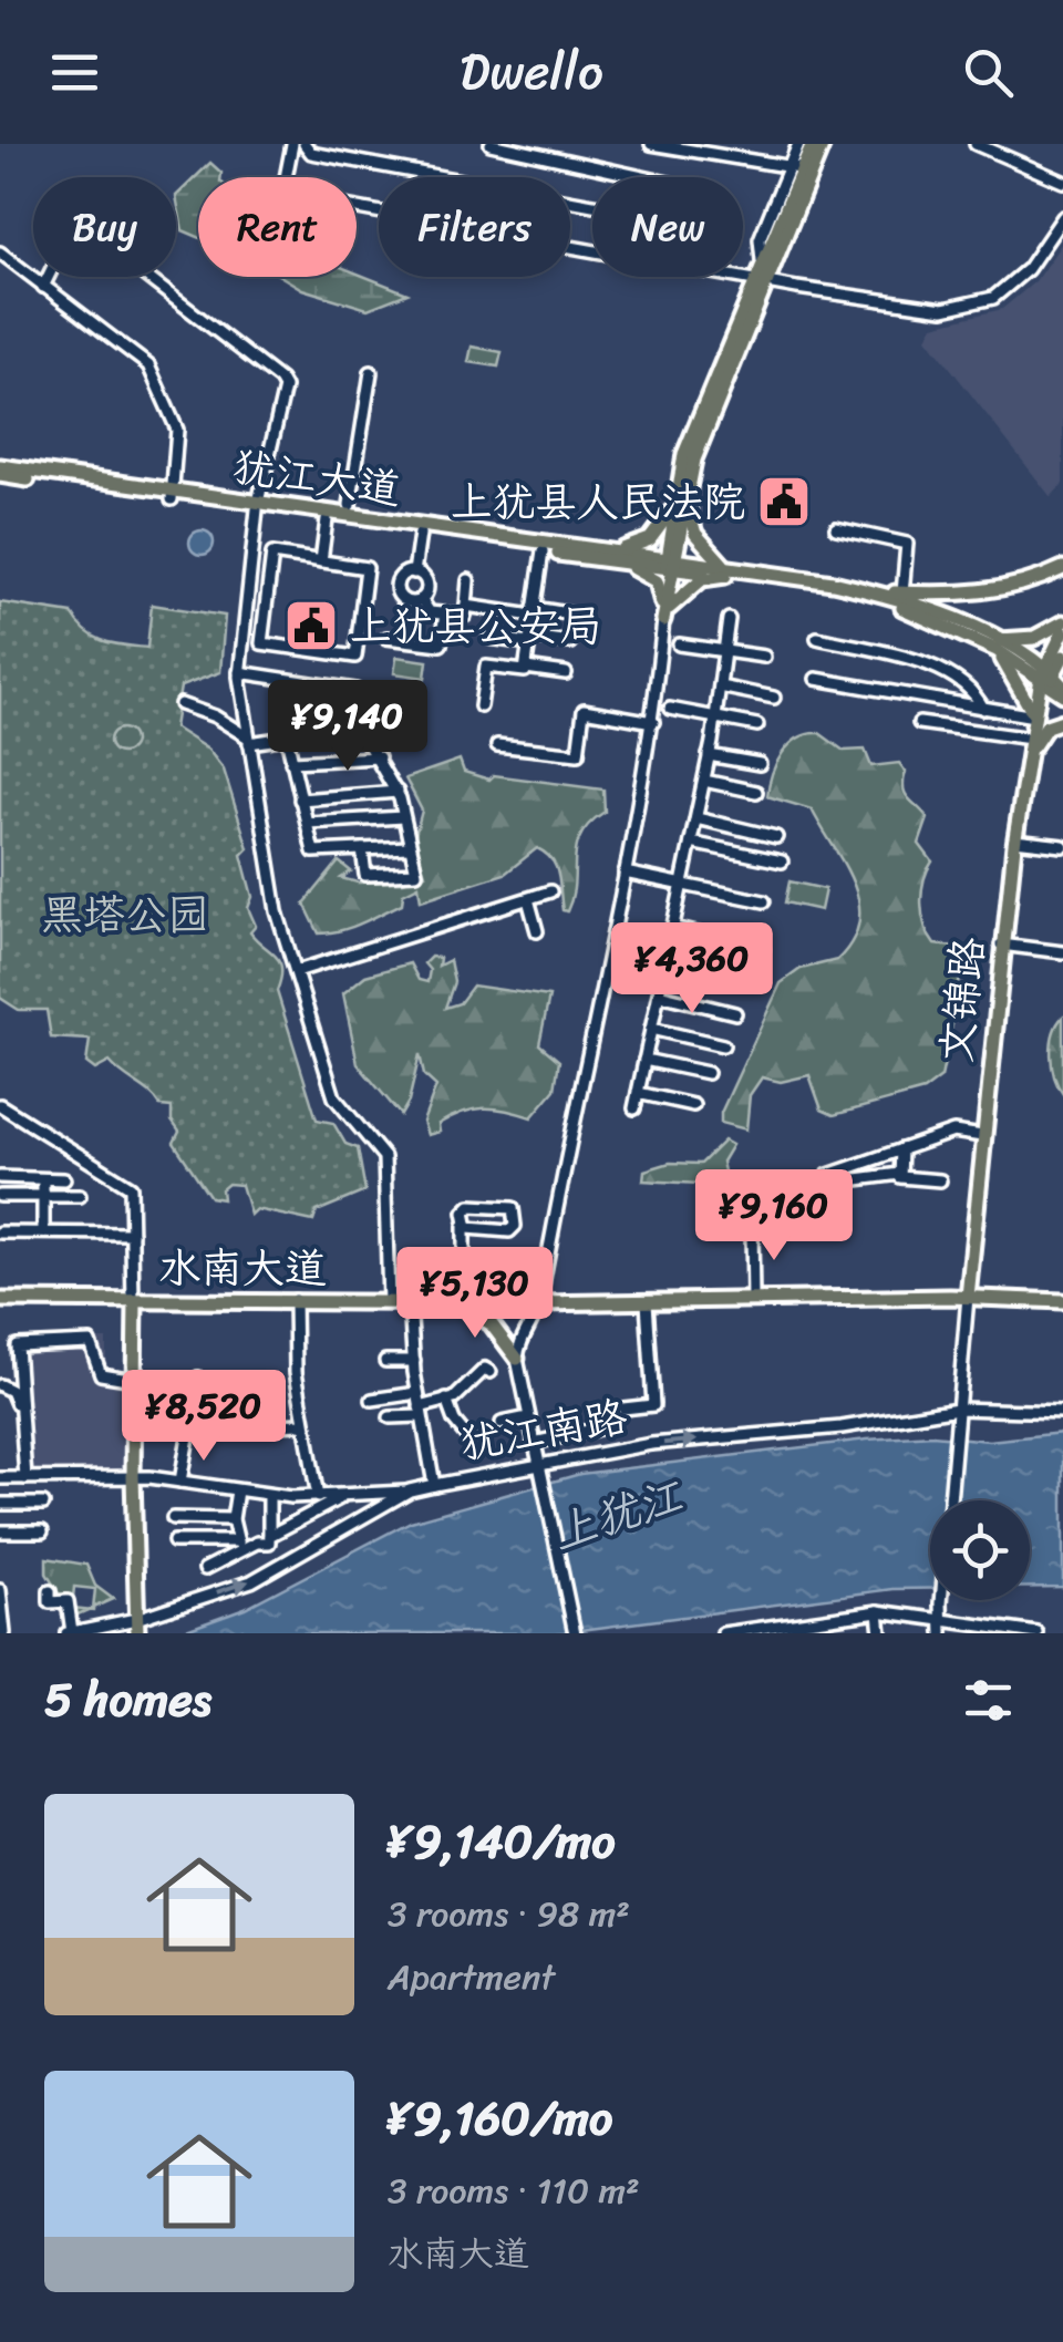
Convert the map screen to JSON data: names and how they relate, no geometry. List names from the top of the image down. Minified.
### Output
{"streets":{"main road":["犹江大道","文锦路","水南大道"],"street":["犹江南路"]},"crossings":[["犹江大道","文锦路"],["文锦路","水南大道"]],"water":["上犹江"],"parks":["黑塔公园"],"places":{"public building":["上犹县人民法院","上犹县公安局"]},"page":{"header":"Dwello","chip":["Buy","Rent","Filters","New"],"price":["¥9,140","¥4,360","¥9,160","¥5,130","¥8,520"],"heading":"5 homes","list":[{"name":"¥9,140/mo","note":"3 rooms · 98 m² · Apartment"},{"name":"¥9,160/mo","note":"3 rooms · 110 m² · 水南大道"}]}}
